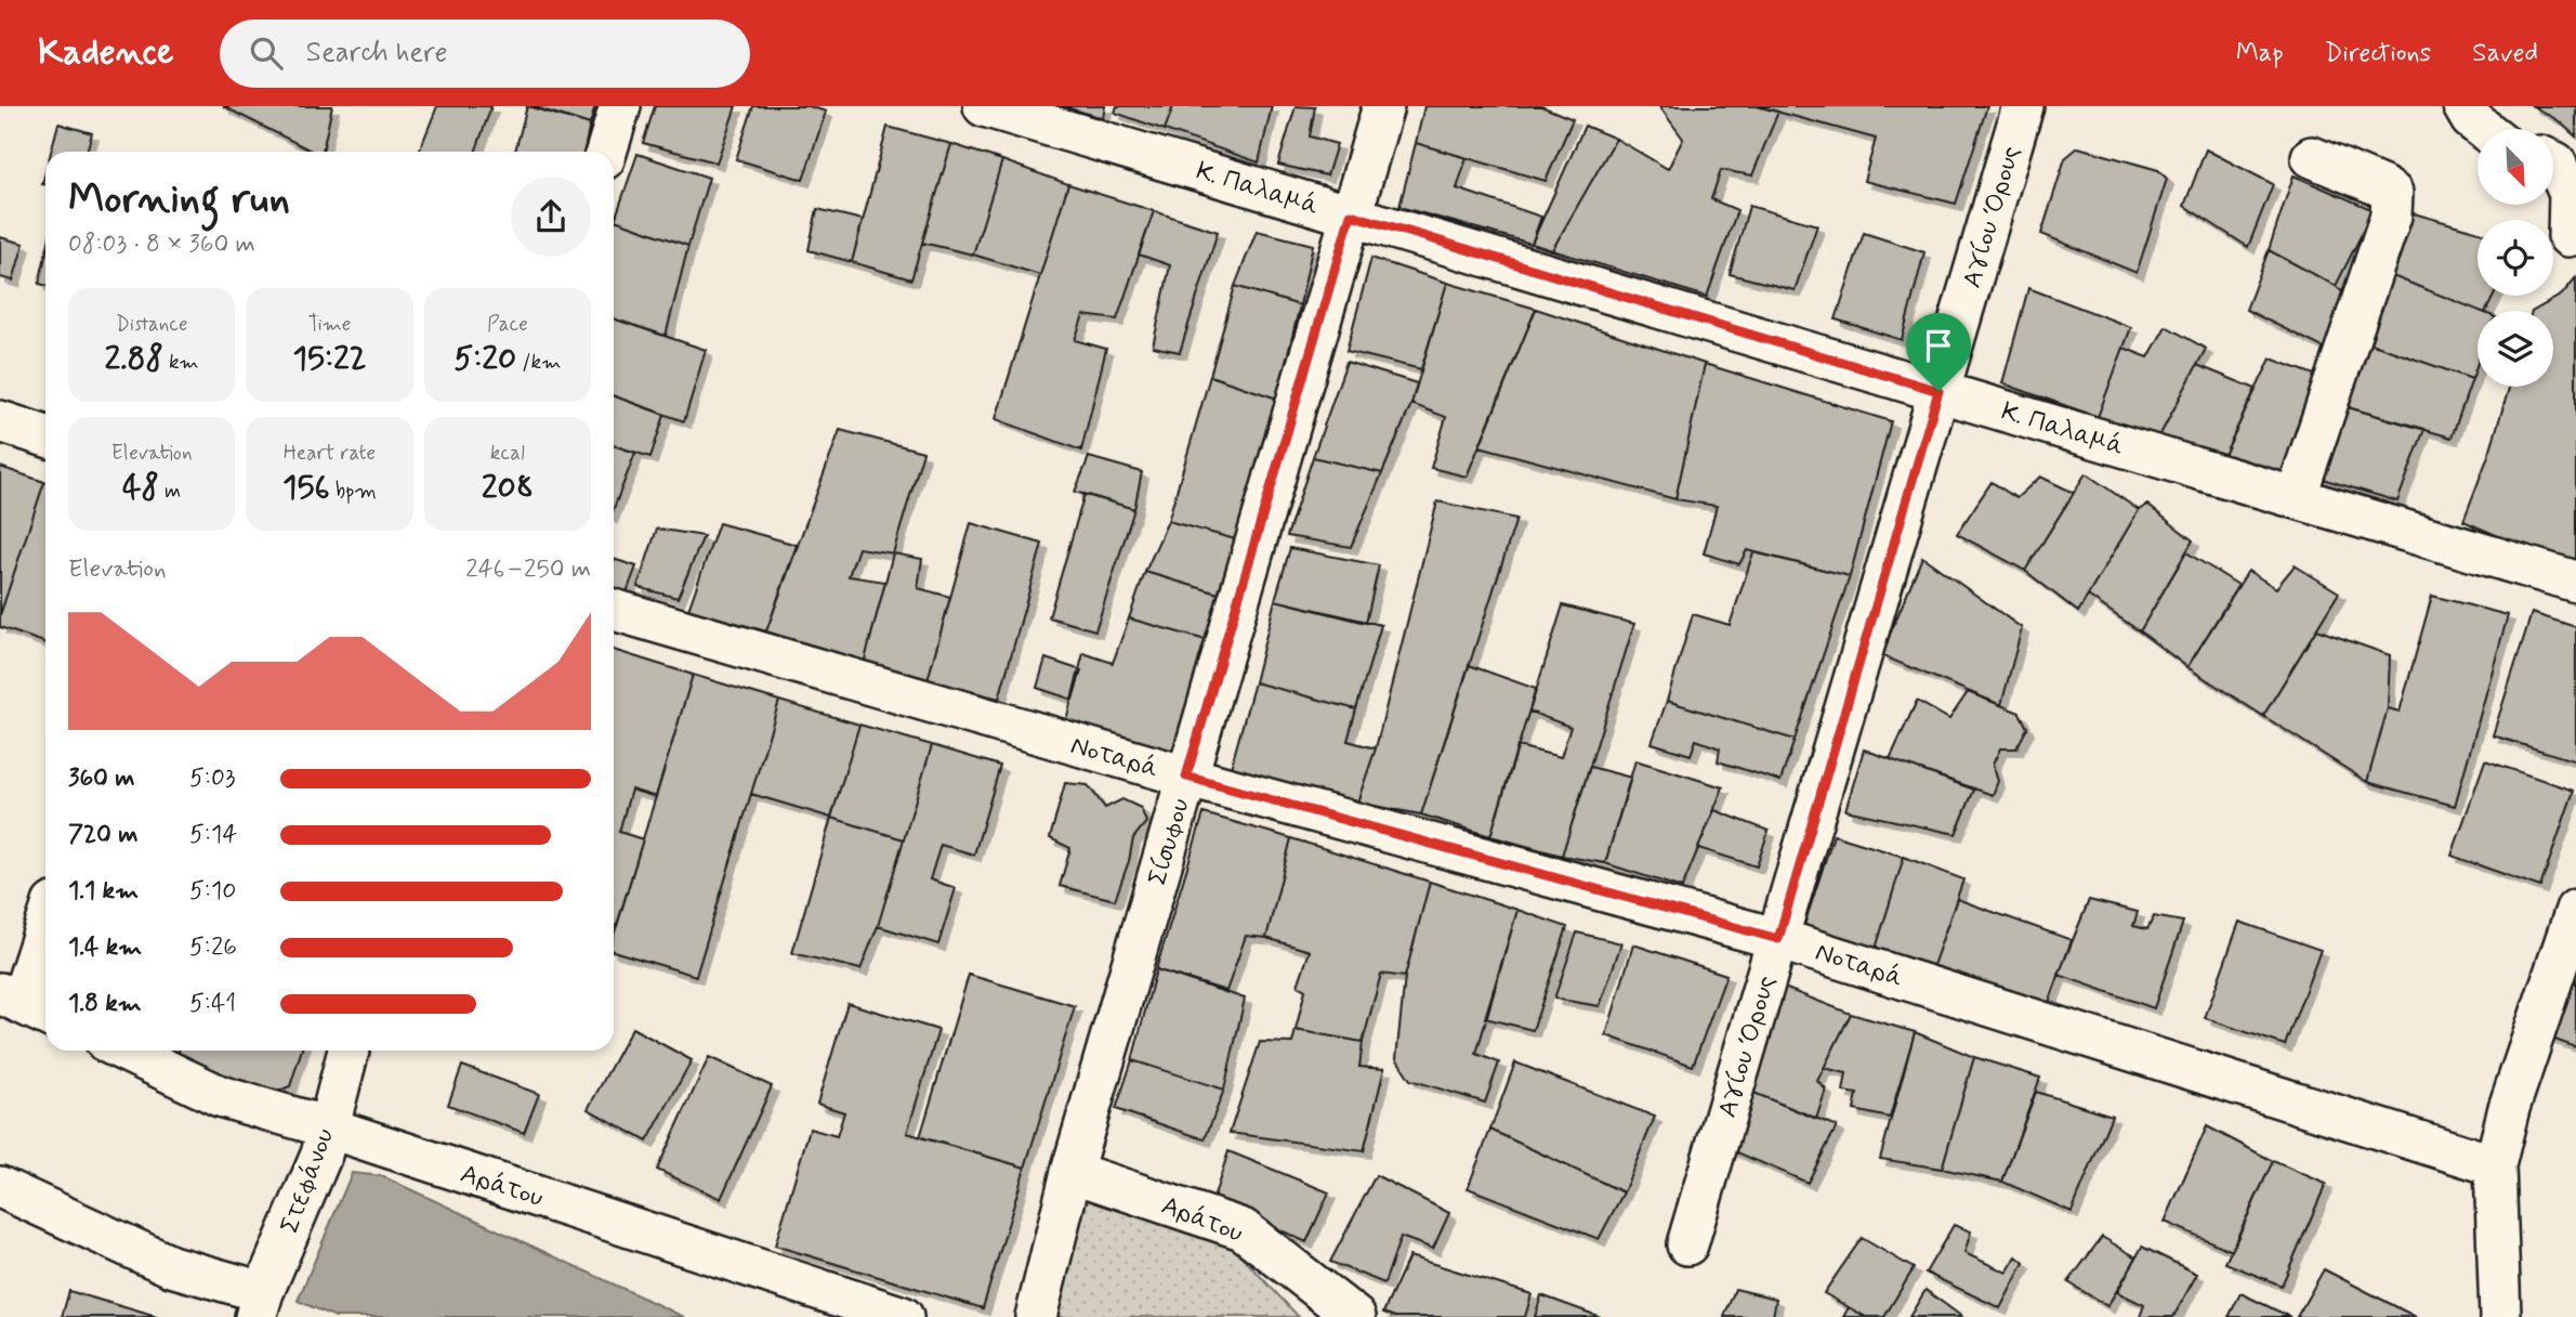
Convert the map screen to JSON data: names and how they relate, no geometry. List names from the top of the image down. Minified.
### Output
{"streets":{"street":["Κ. Παλαμά","Αγίου Όρους","Νοταρά","Σίσυφου","Στεφάνου","Αράτου"]},"crossings":[["Κ. Παλαμά","Αγίου Όρους"],["Κ. Παλαμά","Σίσυφου"],["Αγίου Όρους","Νοταρά"],["Νοταρά","Σίσυφου"],["Σίσυφου","Αράτου"],["Στεφάνου","Αράτου"]],"north":"bottom right","page":{"header":"Kadence","search":"Search here","nav":["Map","Directions","Saved"],"heading":["Morning run","08:03 · 8 × 360 m"],"stats":[["Distance","2.88 km"],["Time","15:22"],["Pace","5:20 /km"],["Elevation","48 m"],["Heart rate","156 bpm"],["kcal","208"]],"chart":["Elevation","246–250 m"],"list":[{"name":"360 m","note":"5:03"},{"name":"720 m","note":"5:14"},{"name":"1.1 km","note":"5:10"},{"name":"1.4 km","note":"5:26"},{"name":"1.8 km","note":"5:41"}]}}
